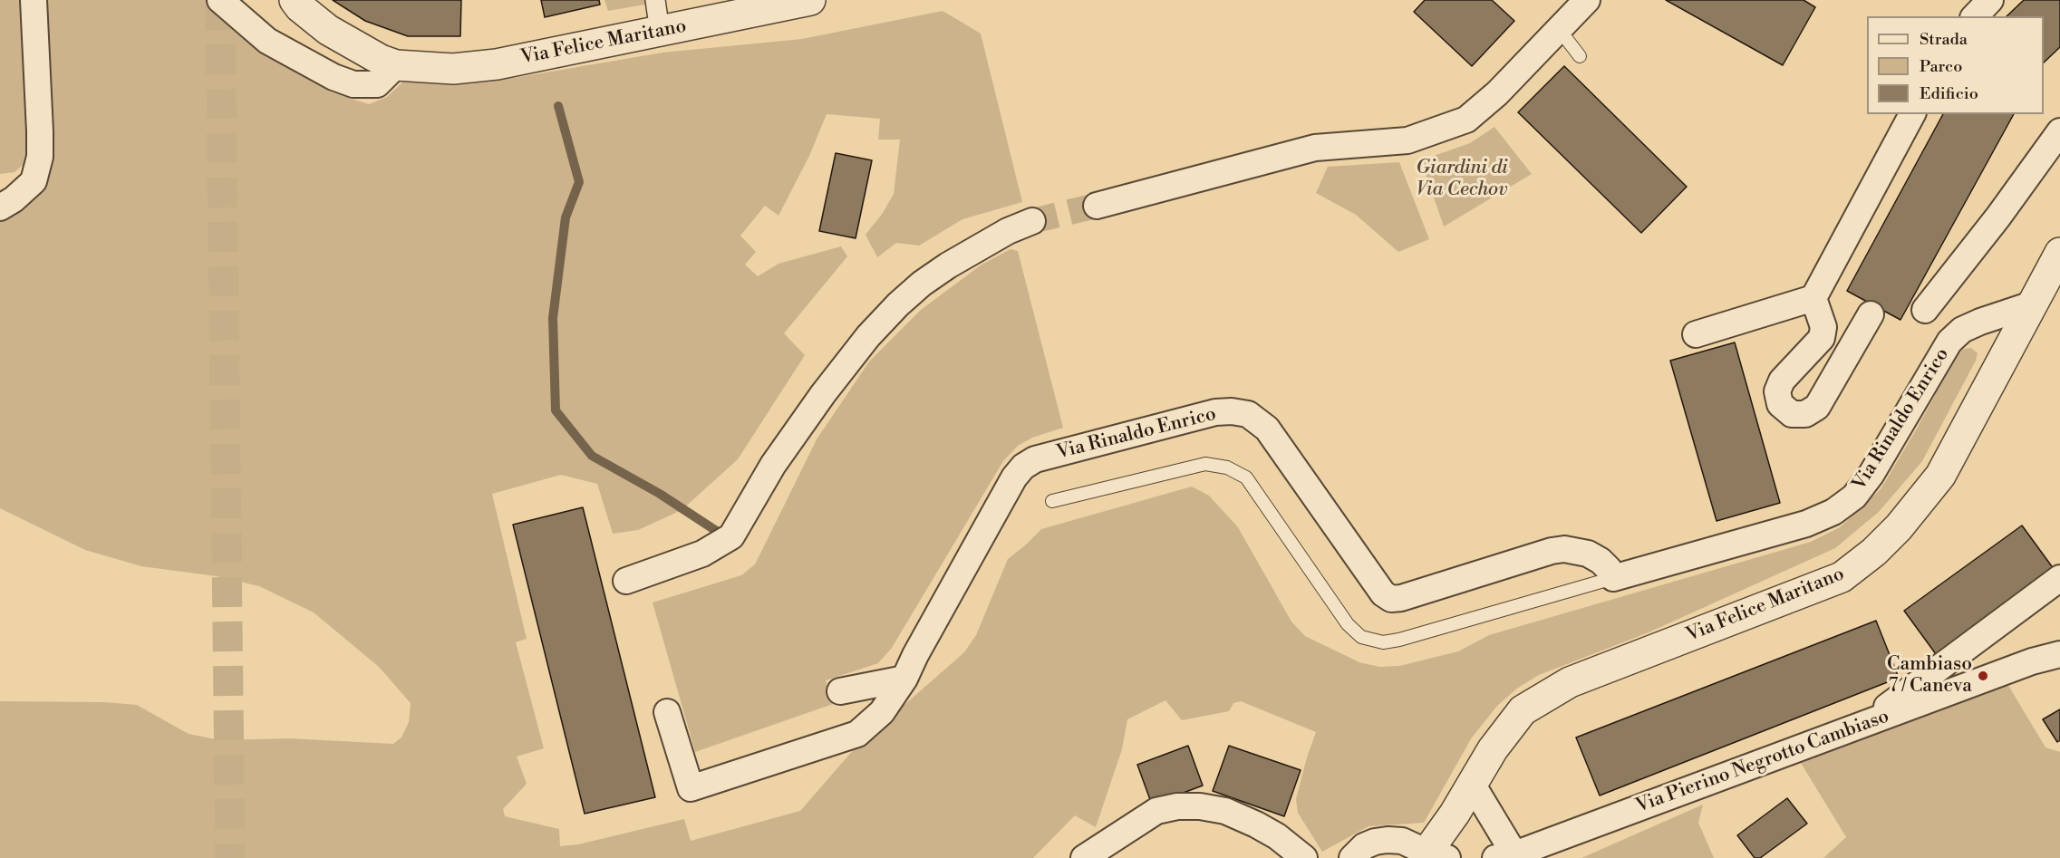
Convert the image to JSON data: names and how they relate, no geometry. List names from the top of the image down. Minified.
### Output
{"streets":{"street":["Via Felice Maritano","Via Rinaldo Enrico","Via Pierino Negrotto Cambiaso"]},"crossings":[["Via Felice Maritano","Via Rinaldo Enrico"]],"parks":["Giardini di Via Cechov"],"places":["Cambiaso 7 / Caneva"],"legend":["Strada","Parco","Edificio"]}
